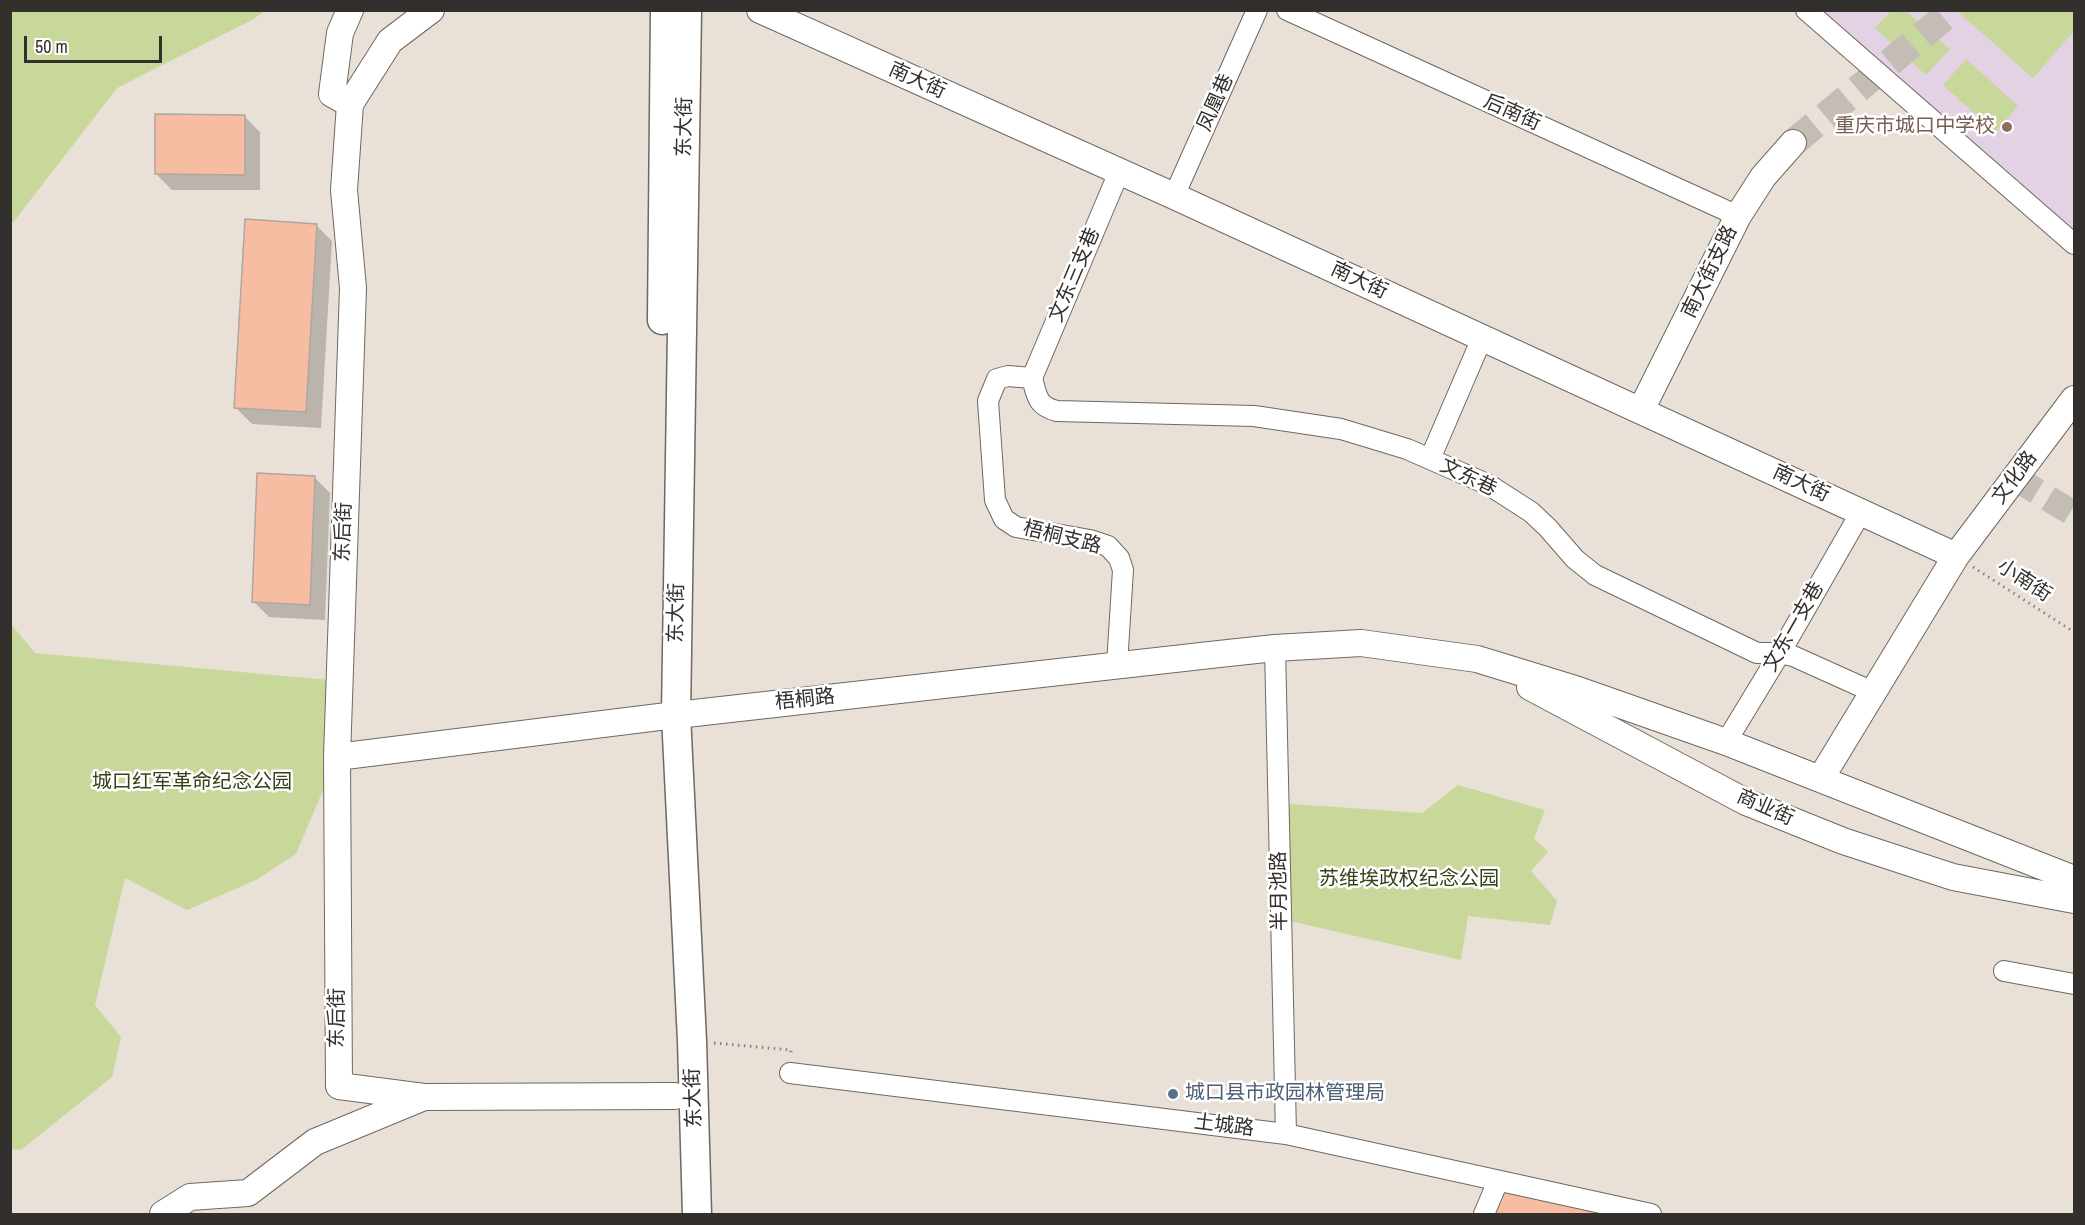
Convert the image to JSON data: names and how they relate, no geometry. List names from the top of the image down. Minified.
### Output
{"streets":{"main road":["东大街"],"street":["南大街","凤凰巷","后南街","南大街支路","文东三支巷","文东巷","文化路","东后街","梧桐支路","文东一支巷","梧桐路","商业街","半月池路","土城路"],"path":["小南街"]},"crossings":[["南大街","凤凰巷"],["南大街","南大街支路"],["南大街","文东三支巷"],["南大街","文化路"],["南大街","小南街"],["南大街","文东一支巷"],["后南街","南大街支路"],["东大街","梧桐路"],["文东三支巷","文东巷"],["文东三支巷","梧桐支路"],["文东巷","文化路"],["文东巷","梧桐支路"],["文东巷","文东一支巷"],["文化路","小南街"],["文化路","商业街"],["东后街","梧桐路"],["梧桐支路","梧桐路"],["文东一支巷","商业街"],["梧桐路","商业街"],["梧桐路","半月池路"],["商业街","半月池路"],["半月池路","土城路"]],"parks":["城口红军革命纪念公园","苏维埃政权纪念公园"],"places":["重庆市城口中学校","城口县市政园林管理局"],"scale_bar":"50 m"}
